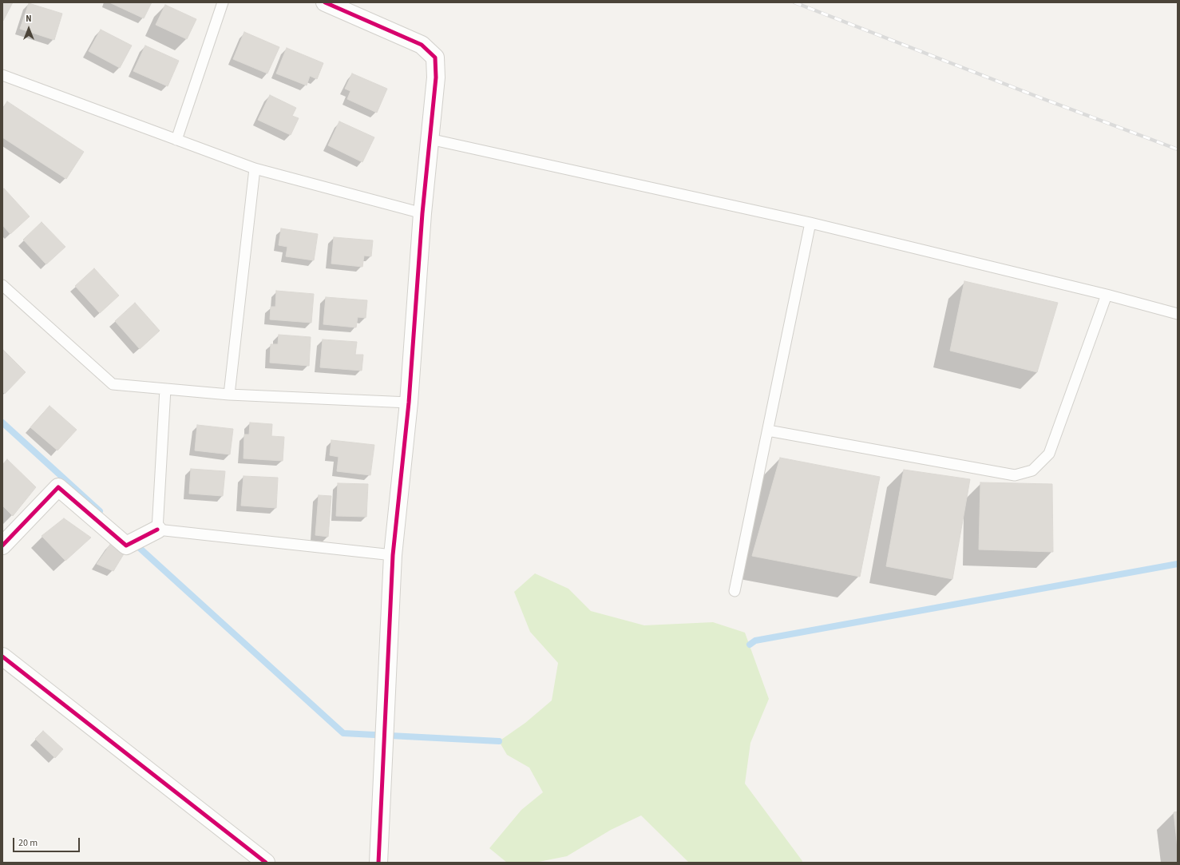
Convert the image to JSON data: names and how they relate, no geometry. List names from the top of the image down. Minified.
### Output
{"scale_bar":"20 m","north":"top"}
